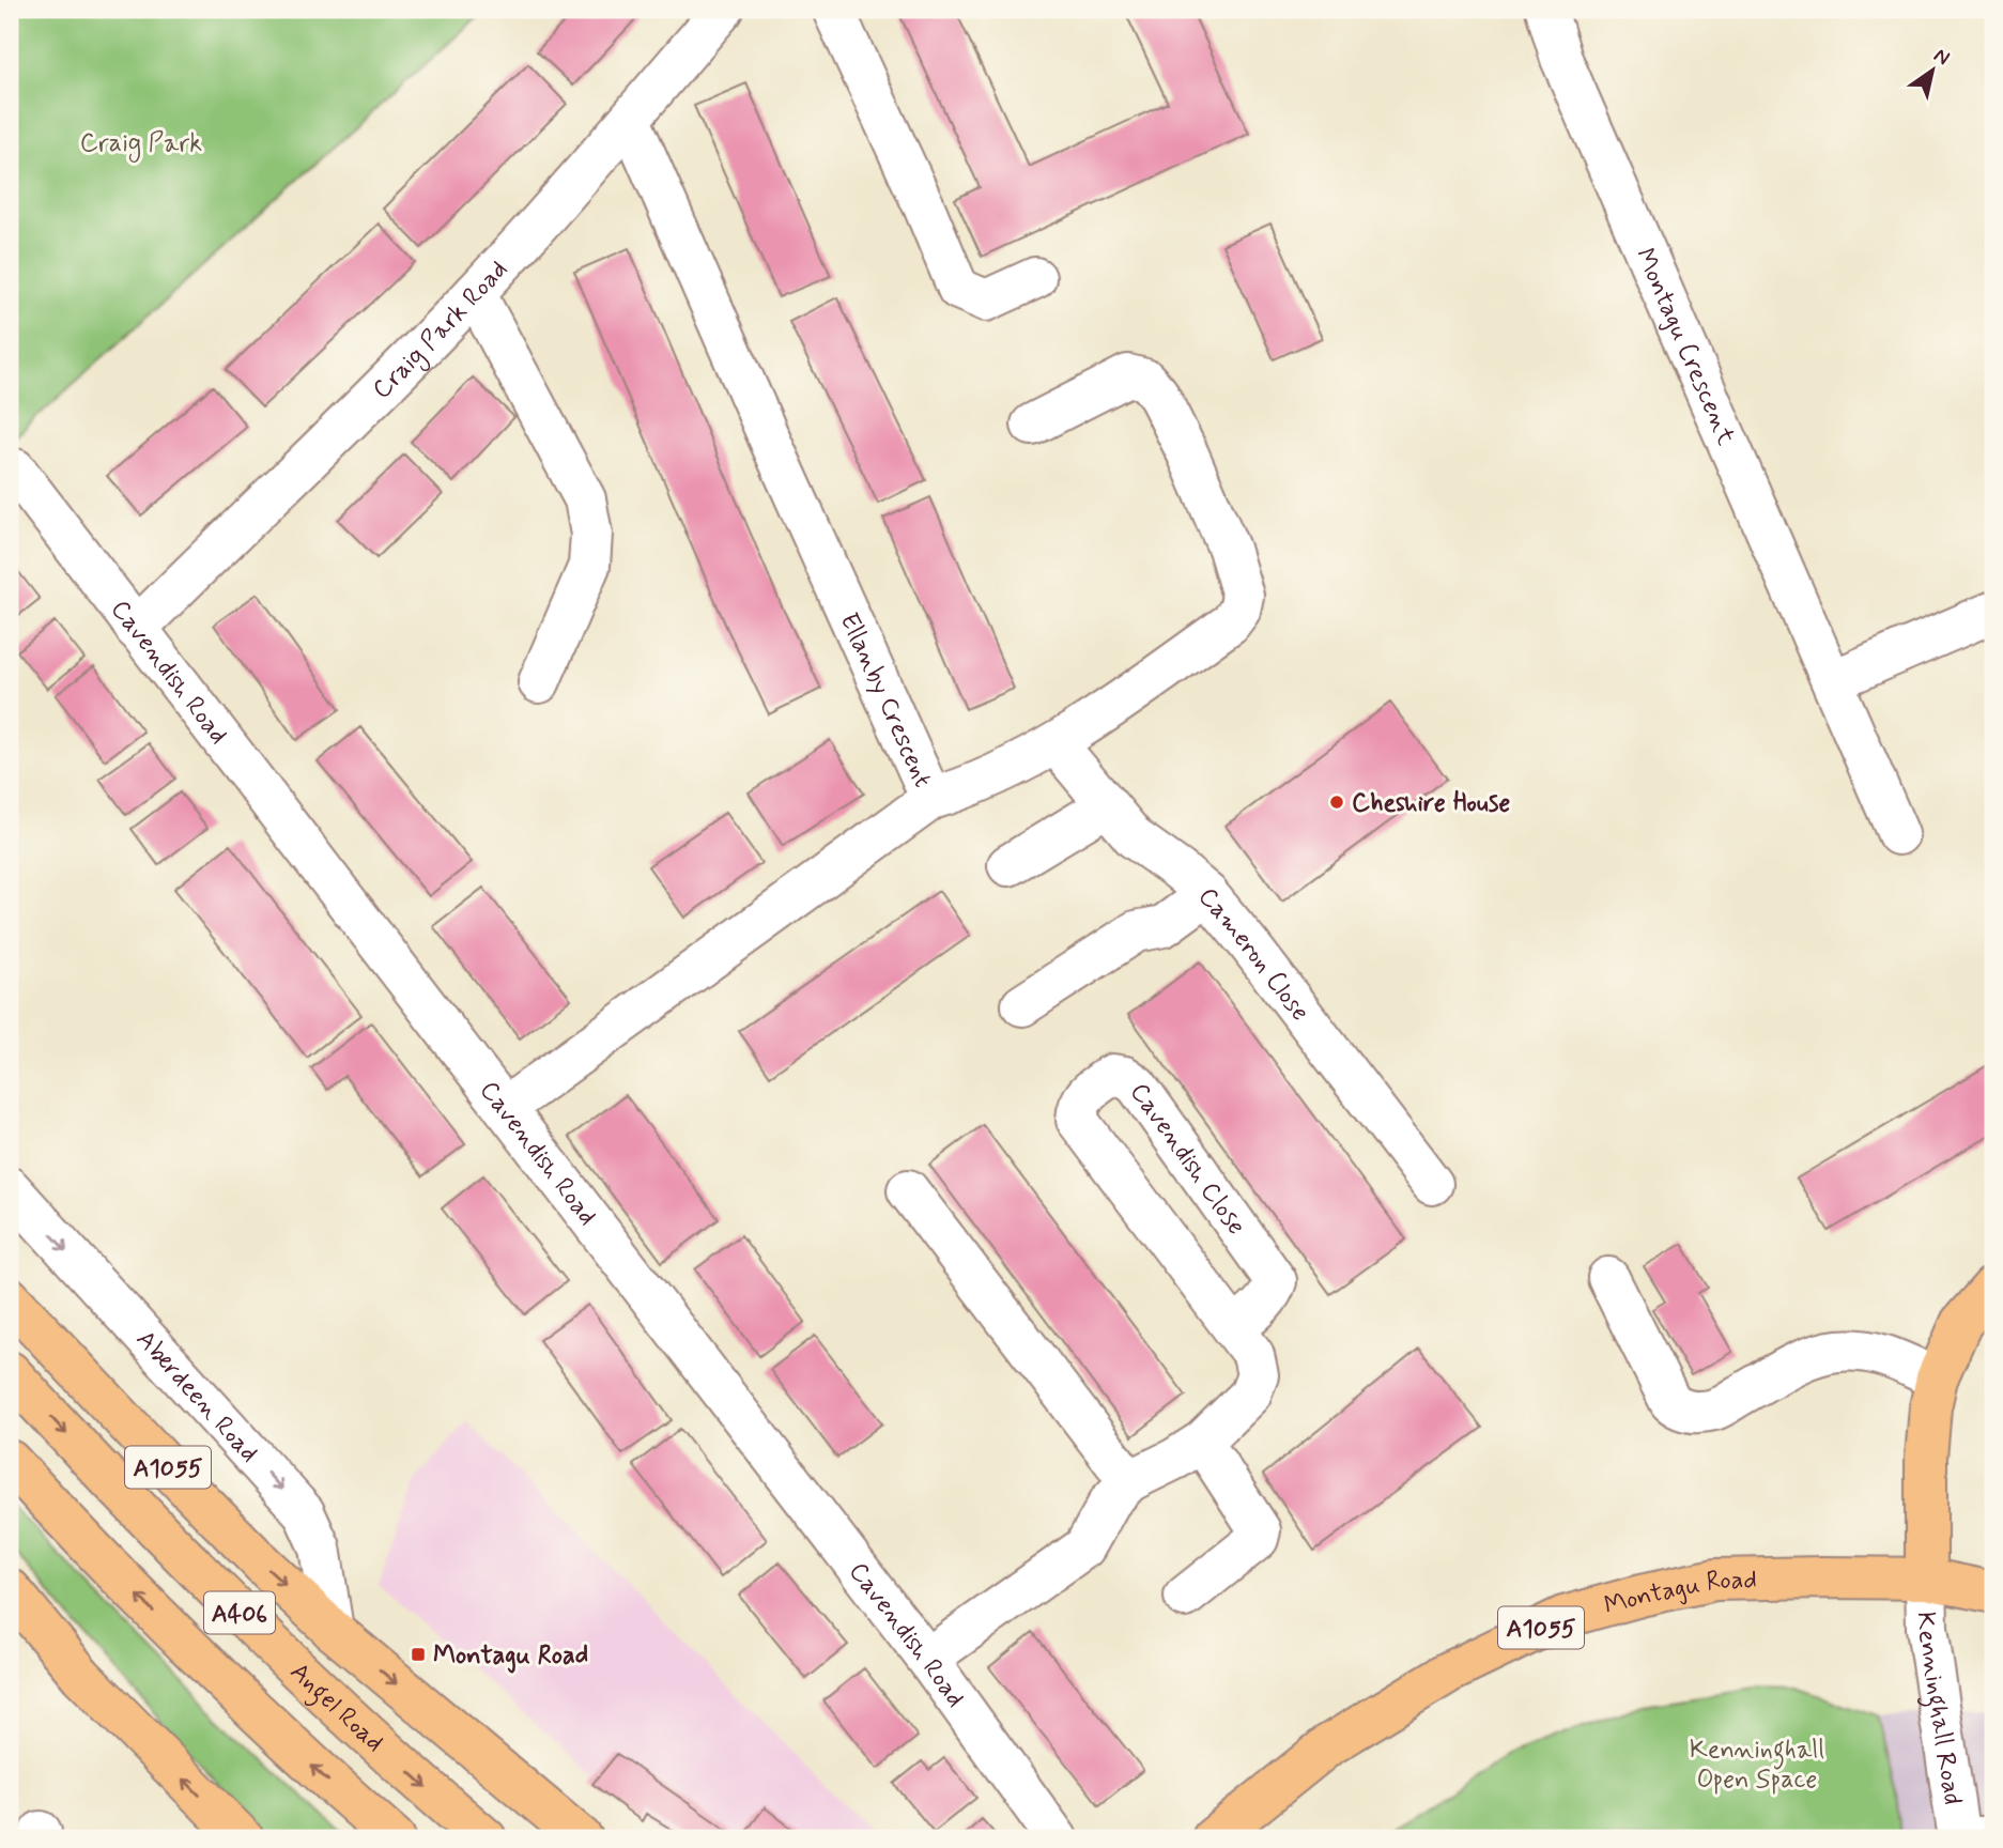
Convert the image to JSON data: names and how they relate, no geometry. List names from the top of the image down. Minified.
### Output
{"streets":{"main road":["A1055","Montagu Road","A406","Angel Road"],"street":["Craig Park Road","Montagu Crescent","Cavendish Road","Ellanby Crescent","Cameron Close","Cavendish Close","Aberdeen Road","Kenninghall Road"]},"crossings":[["Craig Park Road","Cavendish Road"],["Craig Park Road","Ellanby Crescent"],["Cavendish Road","Ellanby Crescent"],["Cavendish Road","Cavendish Close"],["Aberdeen Road","A1055"],["A1055","Montagu Road"],["A1055","Kenninghall Road"],["Montagu Road","Kenninghall Road"]],"one_way":["Aberdeen Road"],"parks":["Craig Park","Kenninghall Open Space"],"places":{"other":["Cheshire House"],"transit":["Montagu Road"]},"north":"top right"}
